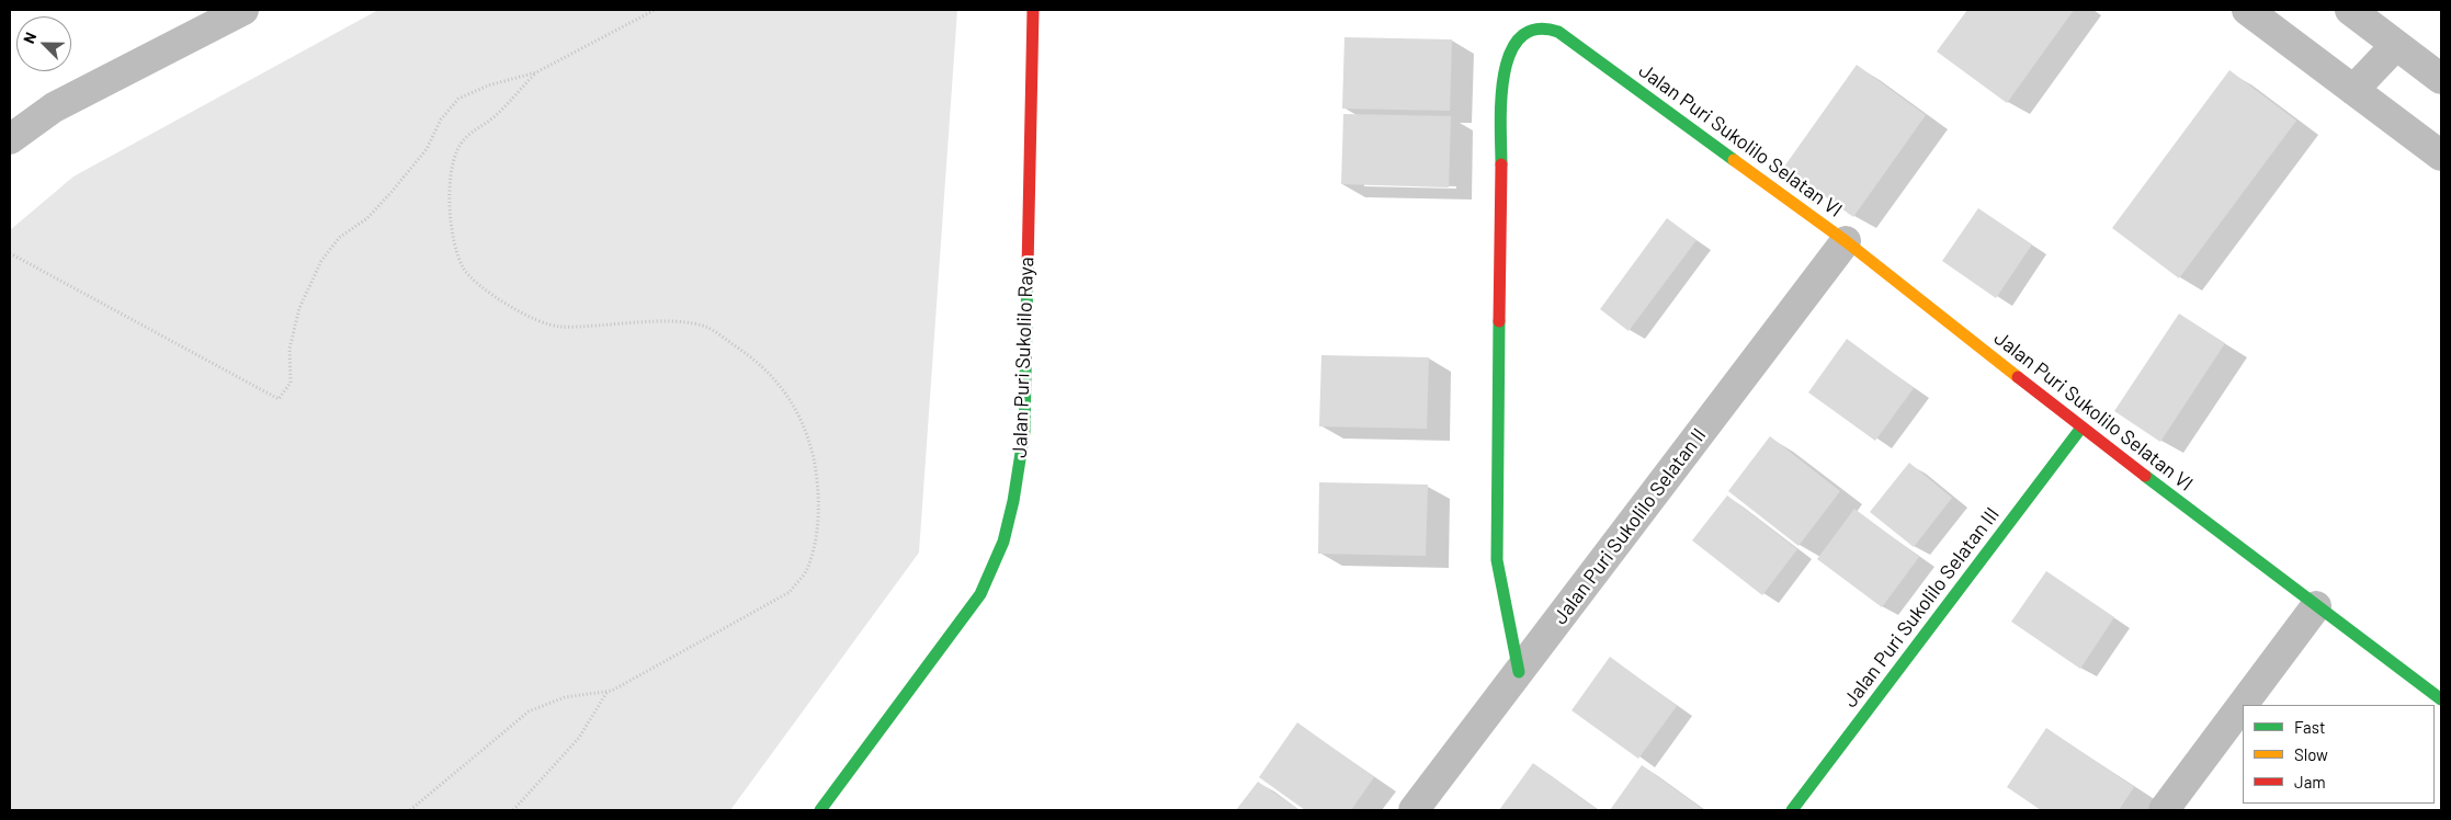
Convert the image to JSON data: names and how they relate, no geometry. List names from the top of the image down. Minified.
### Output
{"streets":{"street":["Jalan Puri Sukolilo Selatan VI","Jalan Puri Sukolilo Raya","Jalan Puri Sukolilo Selatan II","Jalan Puri Sukolilo Selatan III"]},"crossings":[["Jalan Puri Sukolilo Selatan VI","Jalan Puri Sukolilo Selatan II"],["Jalan Puri Sukolilo Selatan VI","Jalan Puri Sukolilo Selatan III"]],"legend":["Fast","Slow","Jam"],"north":"top left"}
